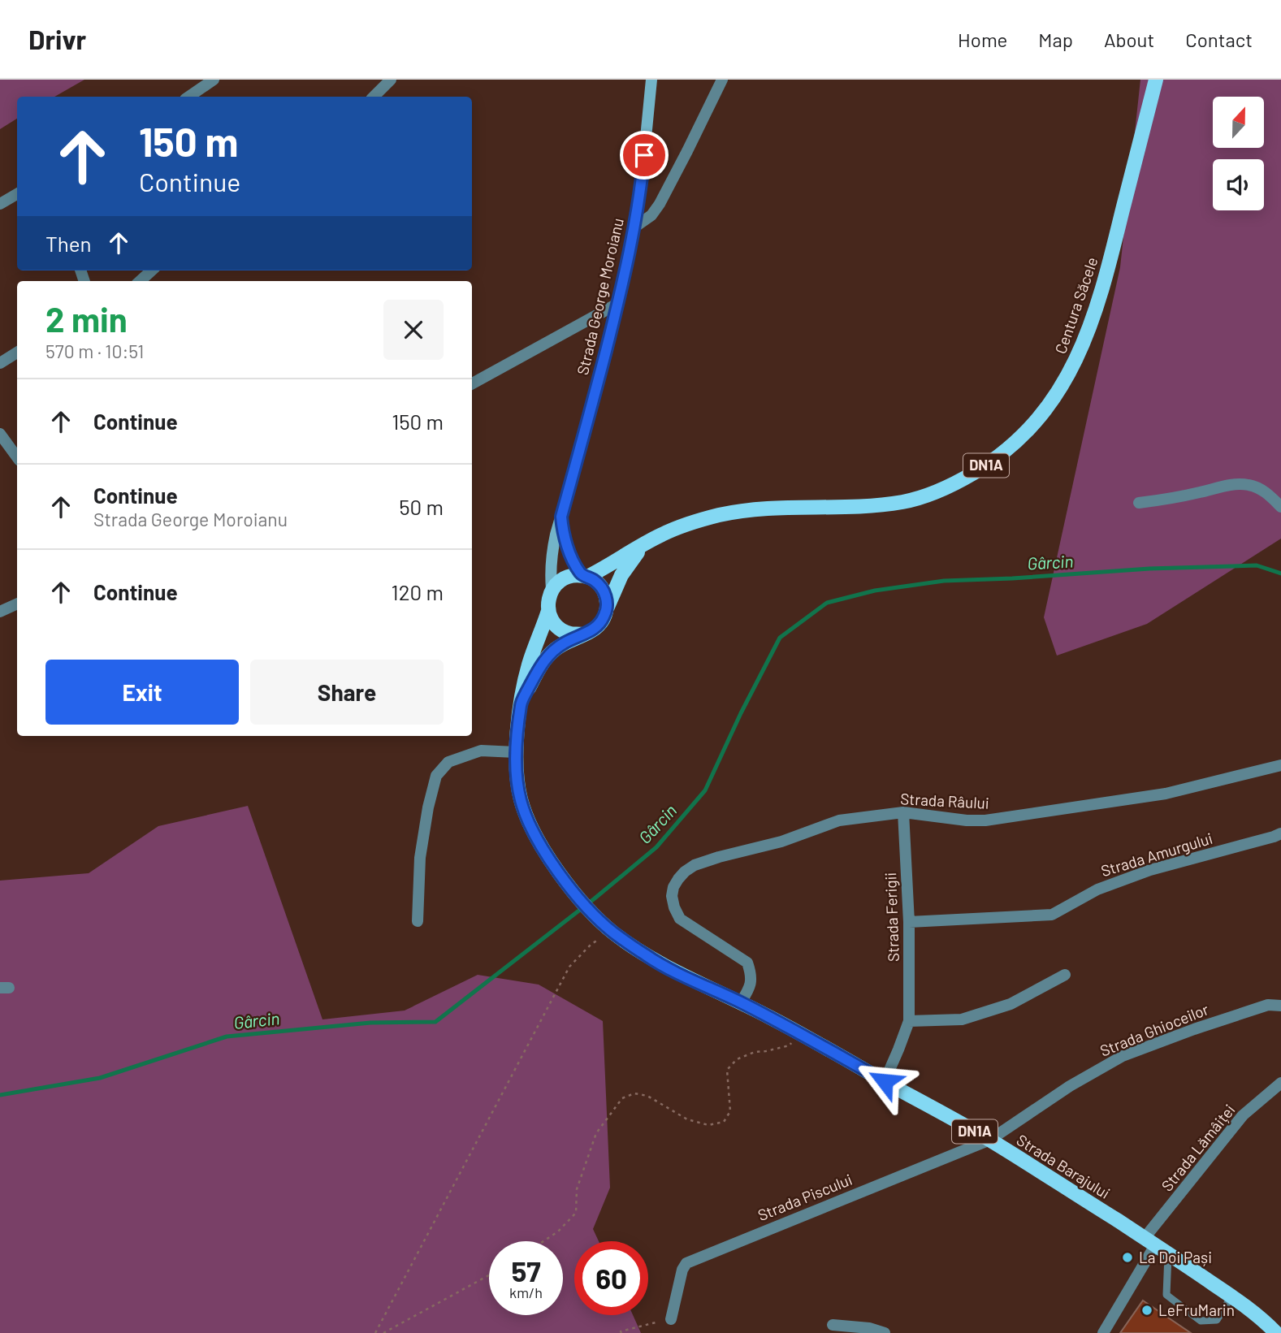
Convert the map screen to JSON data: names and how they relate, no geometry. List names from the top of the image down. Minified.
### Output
{"streets":{"main road":["Strada George Moroianu","Centura Săcele","DN1A","Strada Barajului"],"street":["Strada Râului","Strada Amurgului","Strada Ferigii","Strada Ghioceilor","Strada Lămâiței","Strada Piscului"]},"crossings":[["Strada George Moroianu","Centura Săcele"],["Strada George Moroianu","DN1A"],["Centura Săcele","DN1A"],["DN1A","Strada Barajului"],["Strada Râului","Strada Ferigii"],["Strada Râului","Strada Barajului"],["Strada Amurgului","Strada Ferigii"],["Strada Ferigii","Strada Barajului"],["Strada Ghioceilor","Strada Barajului"],["Strada Ghioceilor","Strada Piscului"],["Strada Lămâiței","Strada Barajului"],["Strada Barajului","Strada Piscului"]],"water":["Gârcin"],"places":["La Doi Pași","LeFruMarin"],"north":"top","page":{"header":"Drivr","nav":["Home","Map","About","Contact"],"turn":["150 m","Continue"],"then":"Then","heading":["2 min","570 m · 10:51"],"list":[{"name":"Continue","value":"150 m"},{"name":"Continue","note":"Strada George Moroianu","value":"50 m"},{"name":"Continue","value":"120 m"}],"buttons":["Exit","Share"],"speed":"57 km/h","limit":"60"}}
